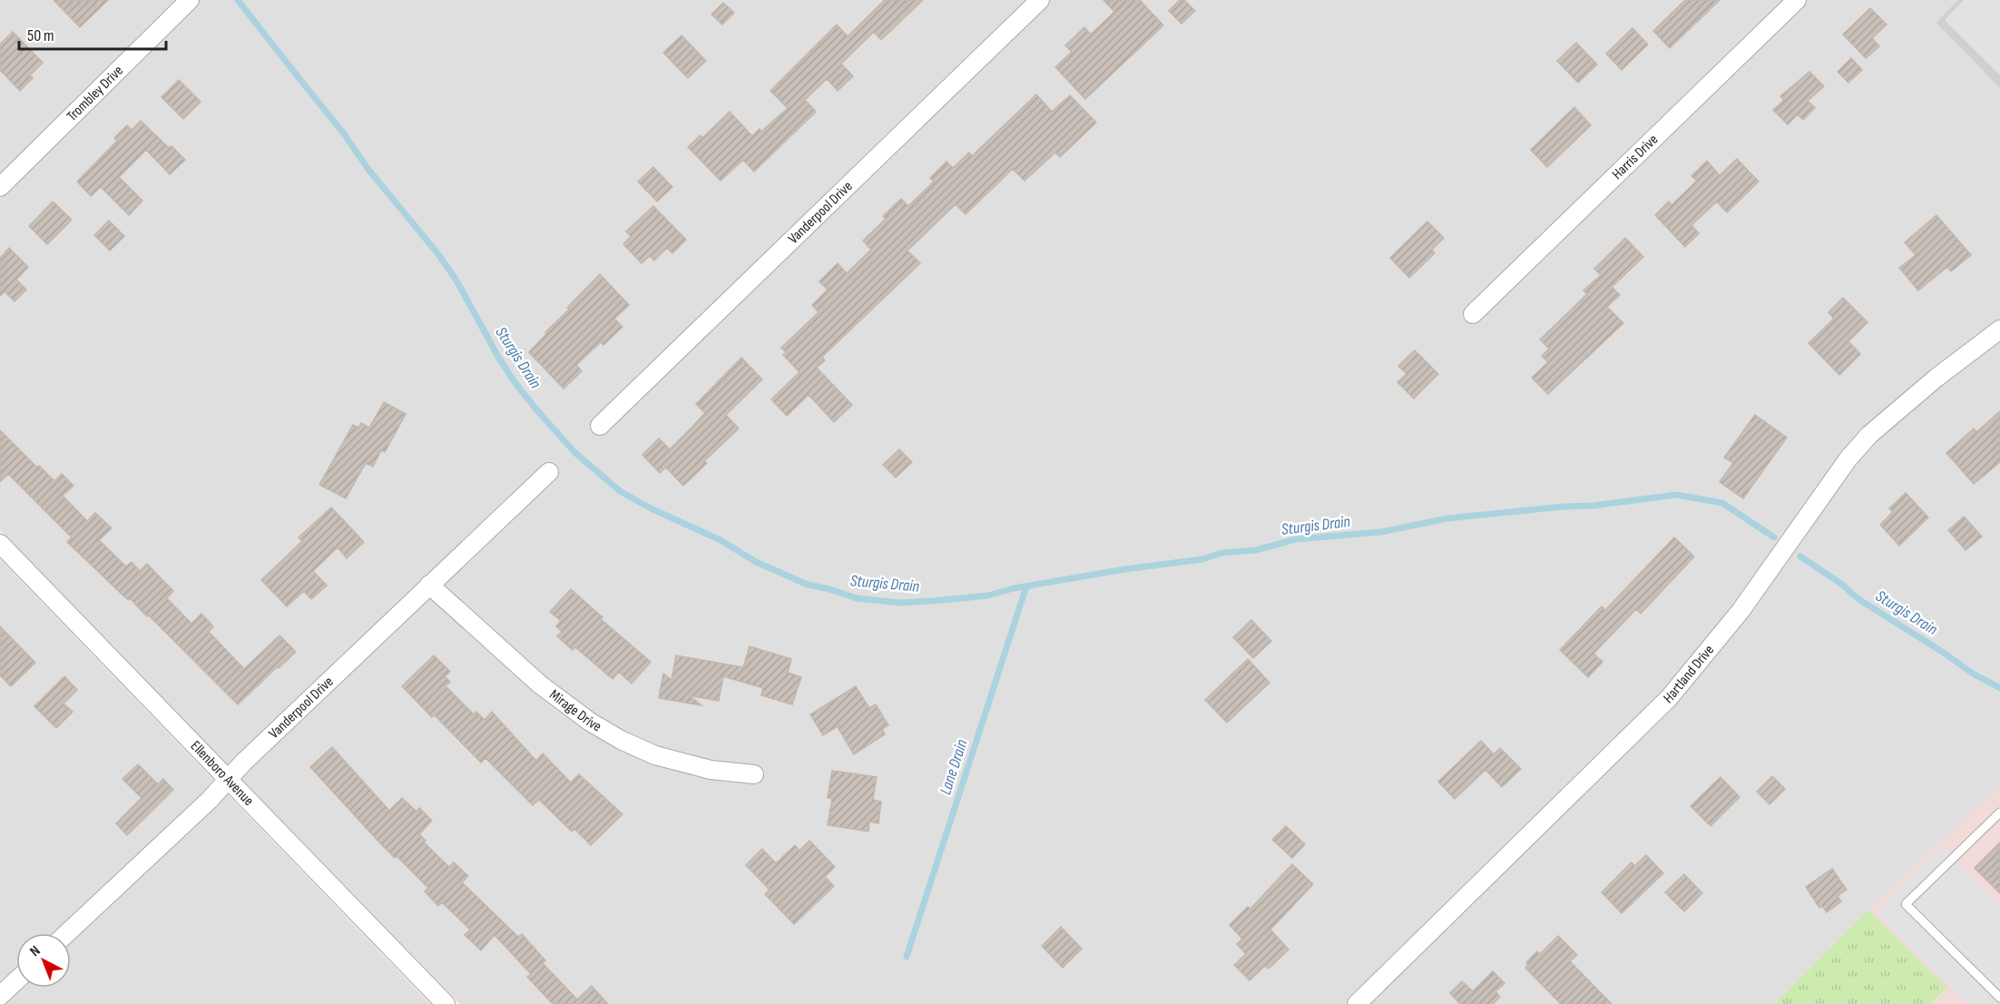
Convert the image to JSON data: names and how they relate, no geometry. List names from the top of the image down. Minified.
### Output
{"streets":{"street":["Trombley Drive","Harris Drive","Vanderpool Drive","Hartland Drive","Mirage Drive","Ellenboro Avenue"]},"crossings":[["Vanderpool Drive","Mirage Drive"],["Vanderpool Drive","Ellenboro Avenue"]],"water":["Sturgis Drain","Lane Drain"],"scale_bar":"50 m","north":"top left"}
